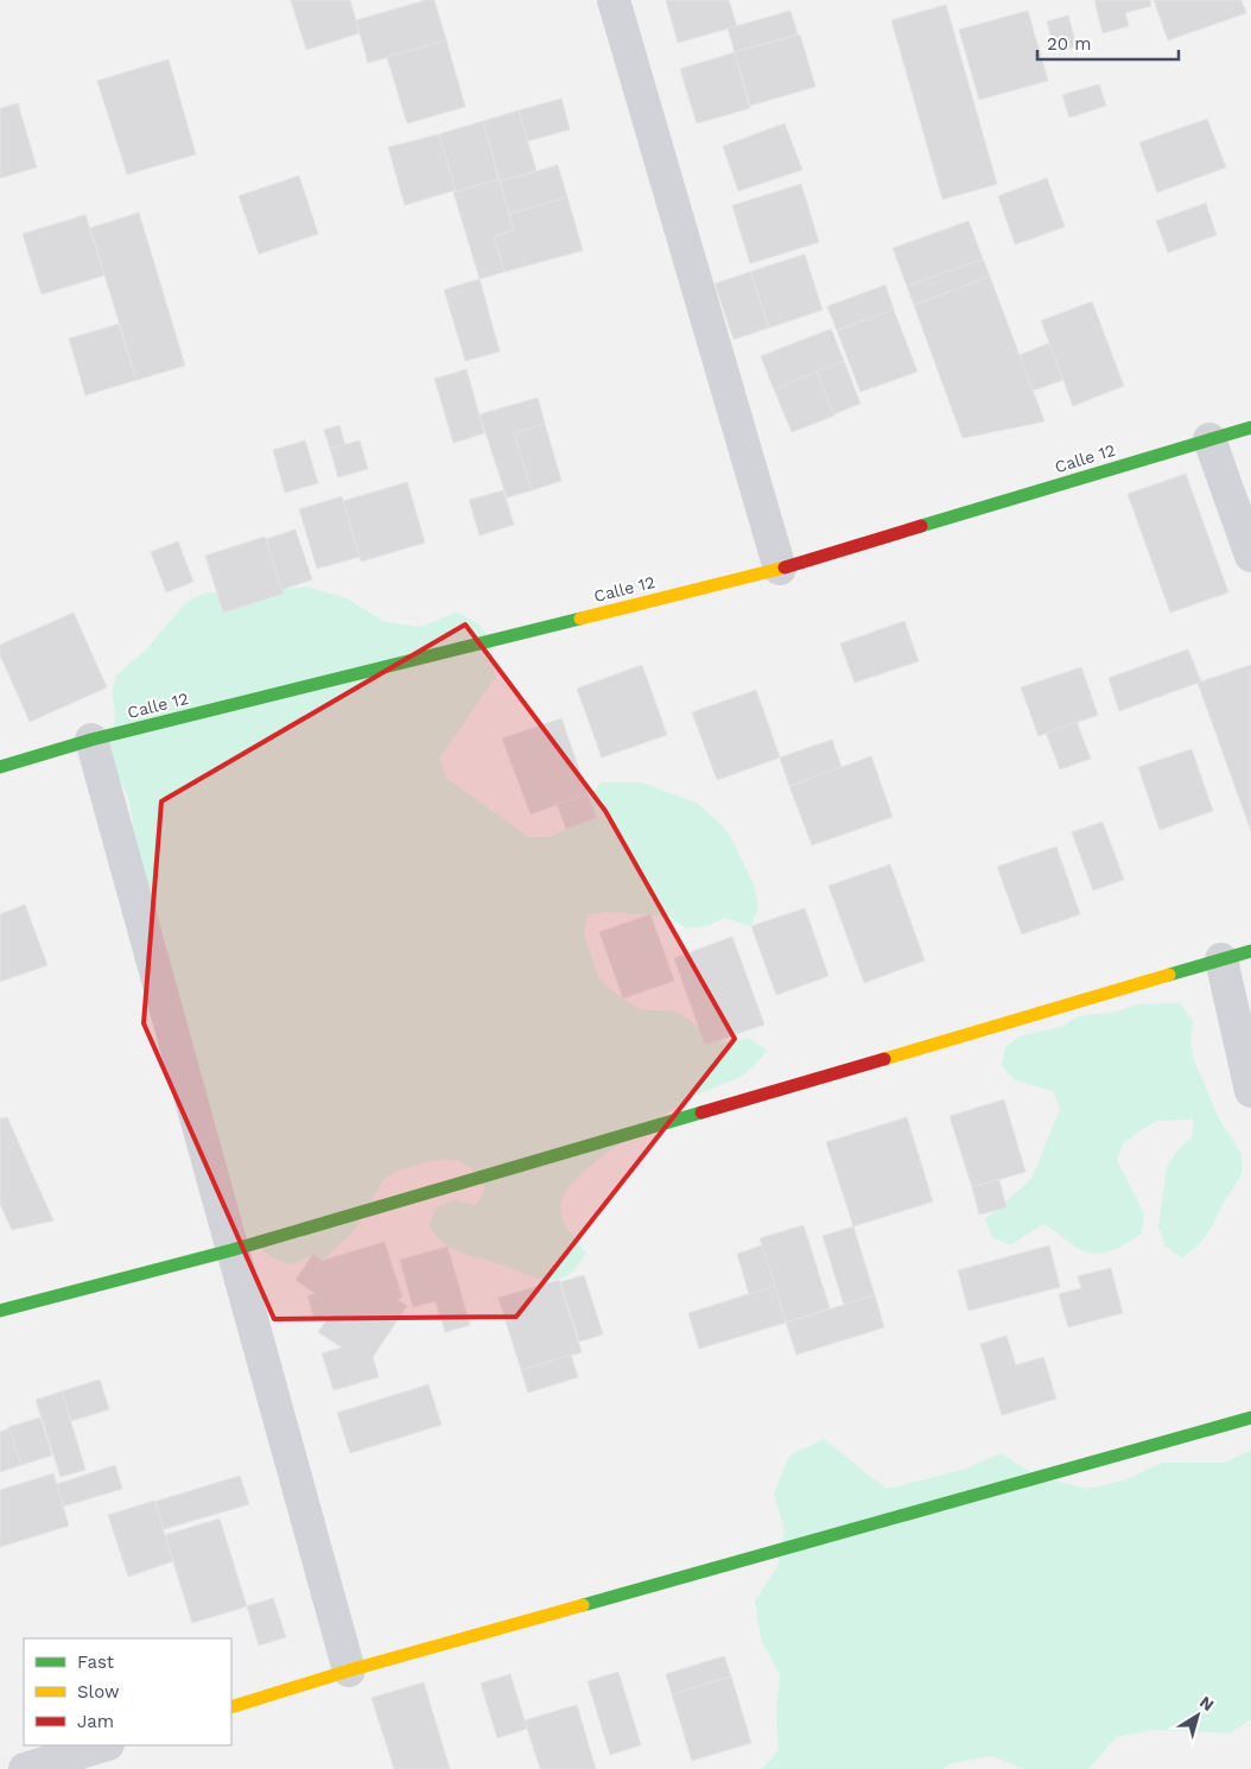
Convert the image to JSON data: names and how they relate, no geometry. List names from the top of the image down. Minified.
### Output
{"streets":{"street":["Calle 12"]},"legend":["Fast","Slow","Jam"],"scale_bar":"20 m","north":"top right"}
